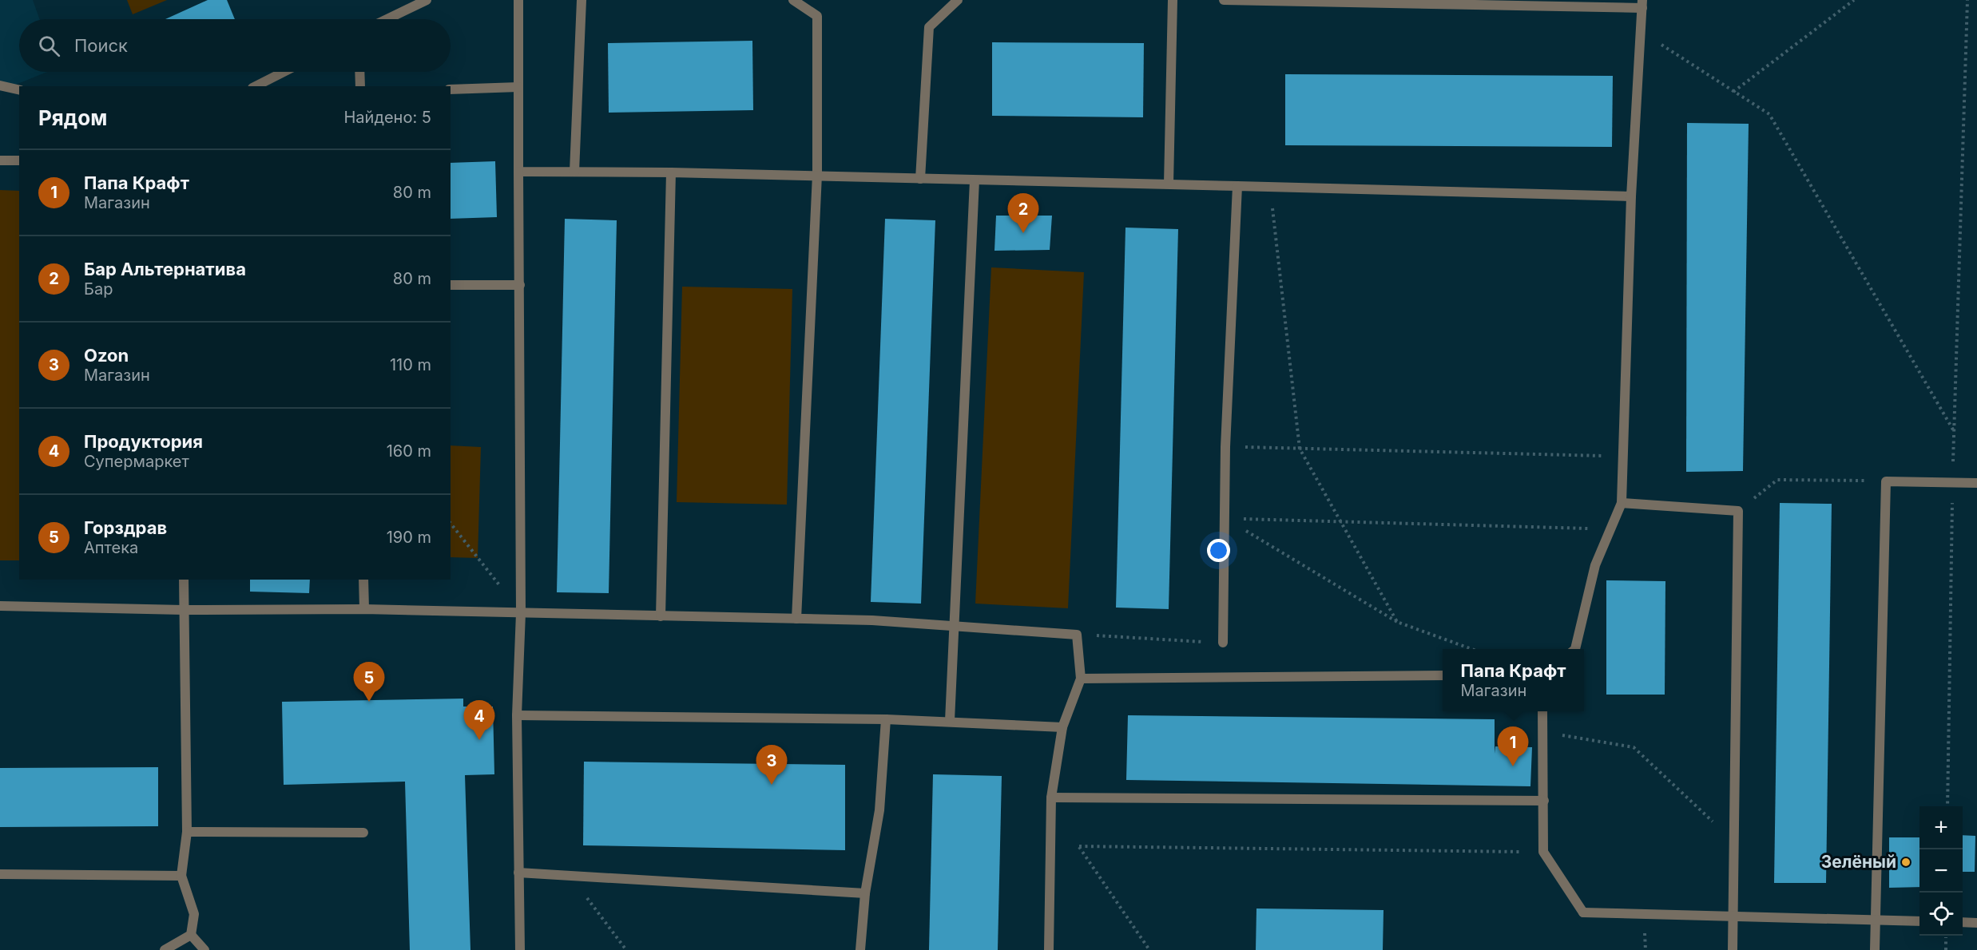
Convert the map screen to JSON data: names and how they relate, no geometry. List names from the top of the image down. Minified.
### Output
{"places":["Зелёный"],"page":{"search":"Поиск","heading":["Рядом","Найдено: 5"],"list":[{"mark":"1","name":"Папа Крафт","note":"Магазин","value":"80 m"},{"mark":"2","name":"Бар Альтернатива","note":"Бар","value":"80 m"},{"mark":"3","name":"Ozon","note":"Магазин","value":"110 m"},{"mark":"4","name":"Продуктория","note":"Супермаркет","value":"160 m"},{"mark":"5","name":"Горздрав","note":"Аптека","value":"190 m"}],"pins":["2","5","4","1","3"],"popup":["Папа Крафт","Магазин"],"map_buttons":["+","−"]}}
